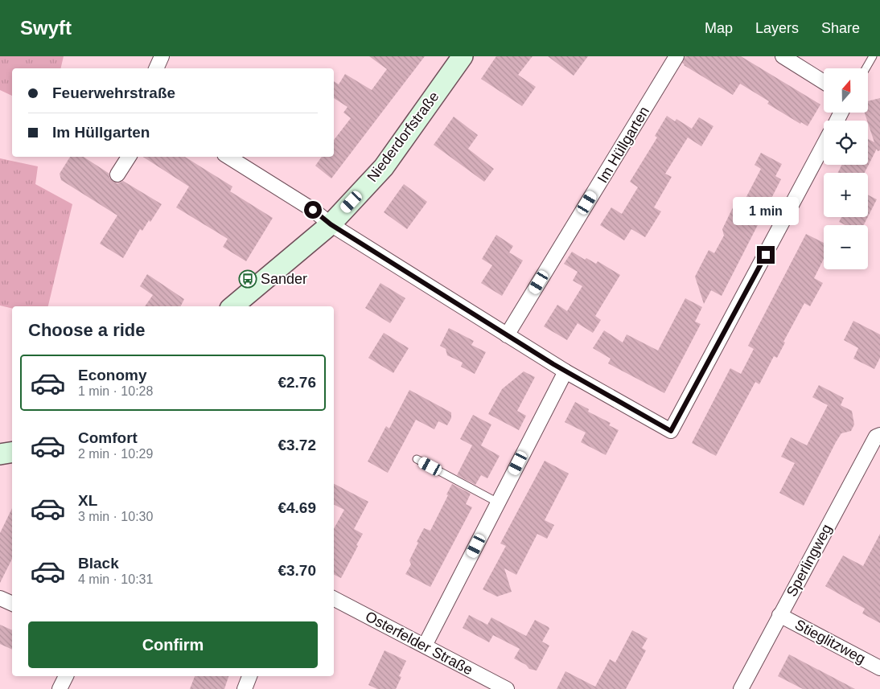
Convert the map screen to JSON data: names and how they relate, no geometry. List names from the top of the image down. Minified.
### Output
{"streets":{"main road":["Niederdorfstraße"],"street":["Im Hüllgarten","Sperlingweg","Stieglitzweg","Osterfelder Straße"]},"crossings":[["Sperlingweg","Stieglitzweg"]],"places":{"bus stop":["Sander"]},"north":"top","page":{"header":"Swyft","nav":["Map","Layers","Share"],"map_buttons":["+","−"],"banner":["Feuerwehrstraße","Im Hüllgarten"],"bubble":"1 min","heading":"Choose a ride","list":[{"name":"Economy","note":"1 min · 10:28","value":"€2.76"},{"name":"Comfort","note":"2 min · 10:29","value":"€3.72"},{"name":"XL","note":"3 min · 10:30","value":"€4.69"},{"name":"Black","note":"4 min · 10:31","value":"€3.70"}],"buttons":"Confirm"}}
